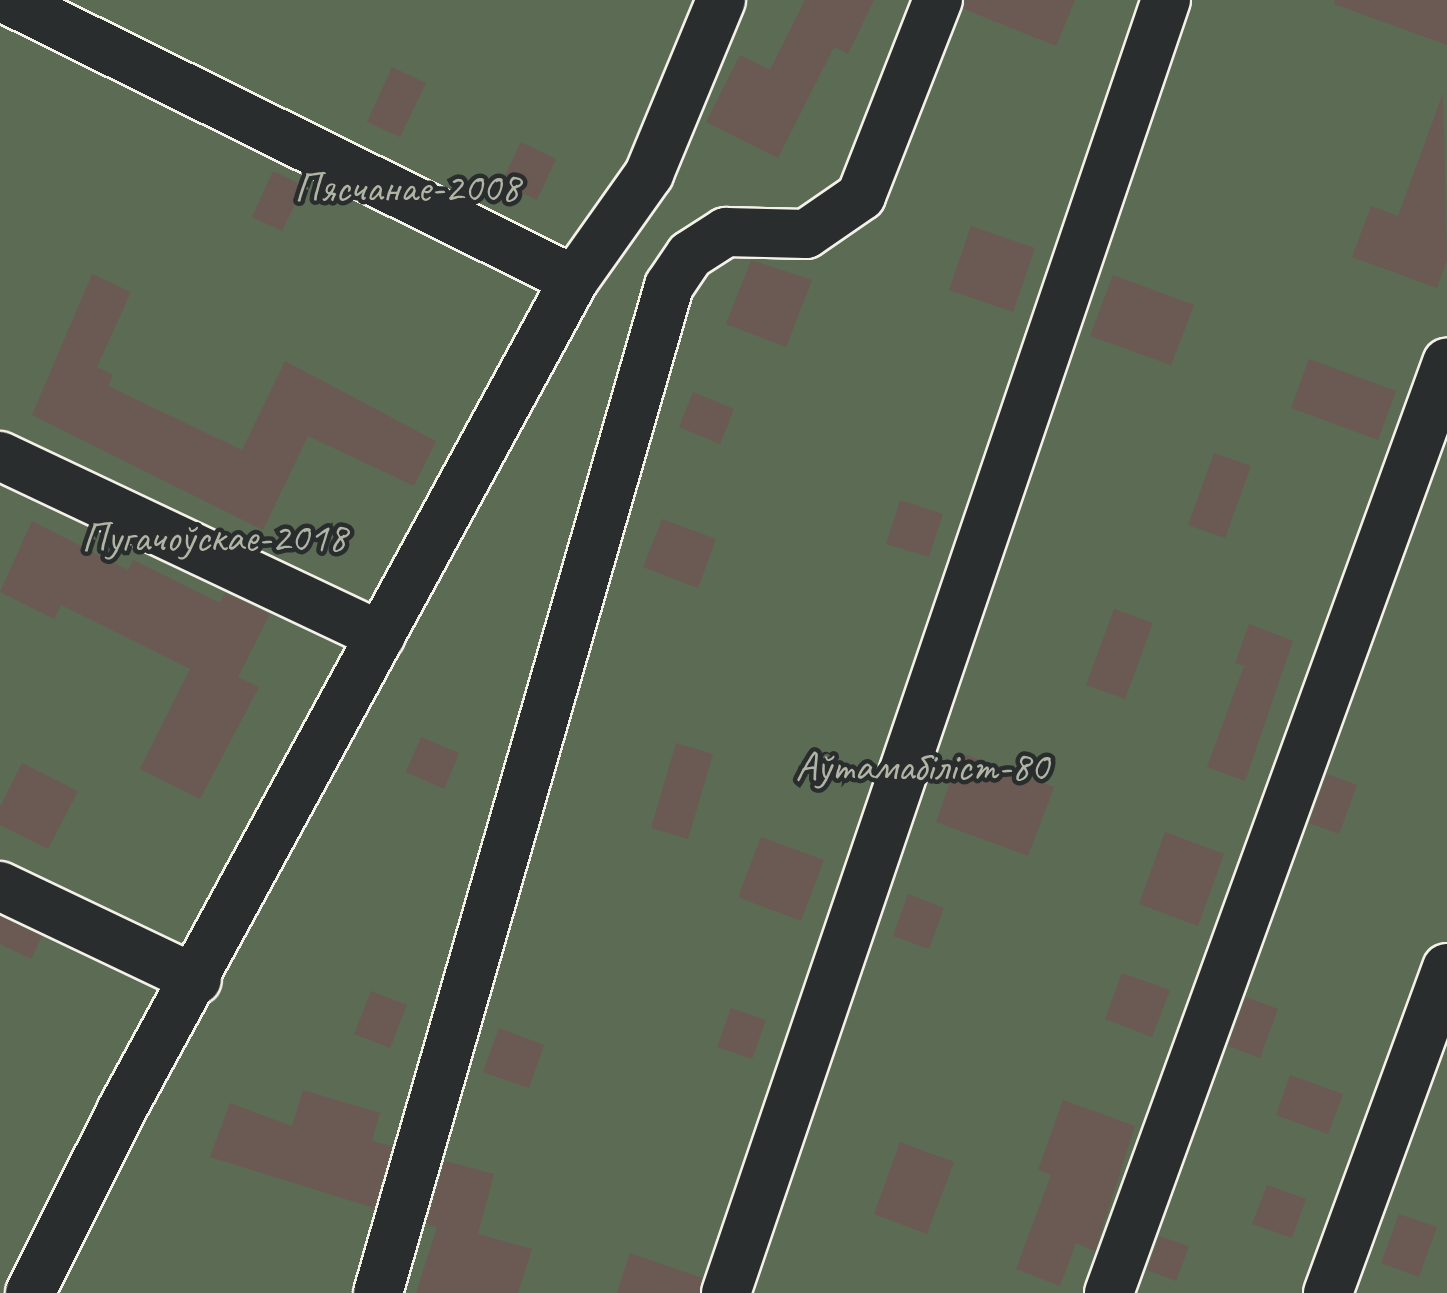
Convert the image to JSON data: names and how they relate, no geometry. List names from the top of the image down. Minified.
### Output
{"parks":["Пясчанае-2008","Пугачоўскае-2018","Аўтамабіліст-80"]}
